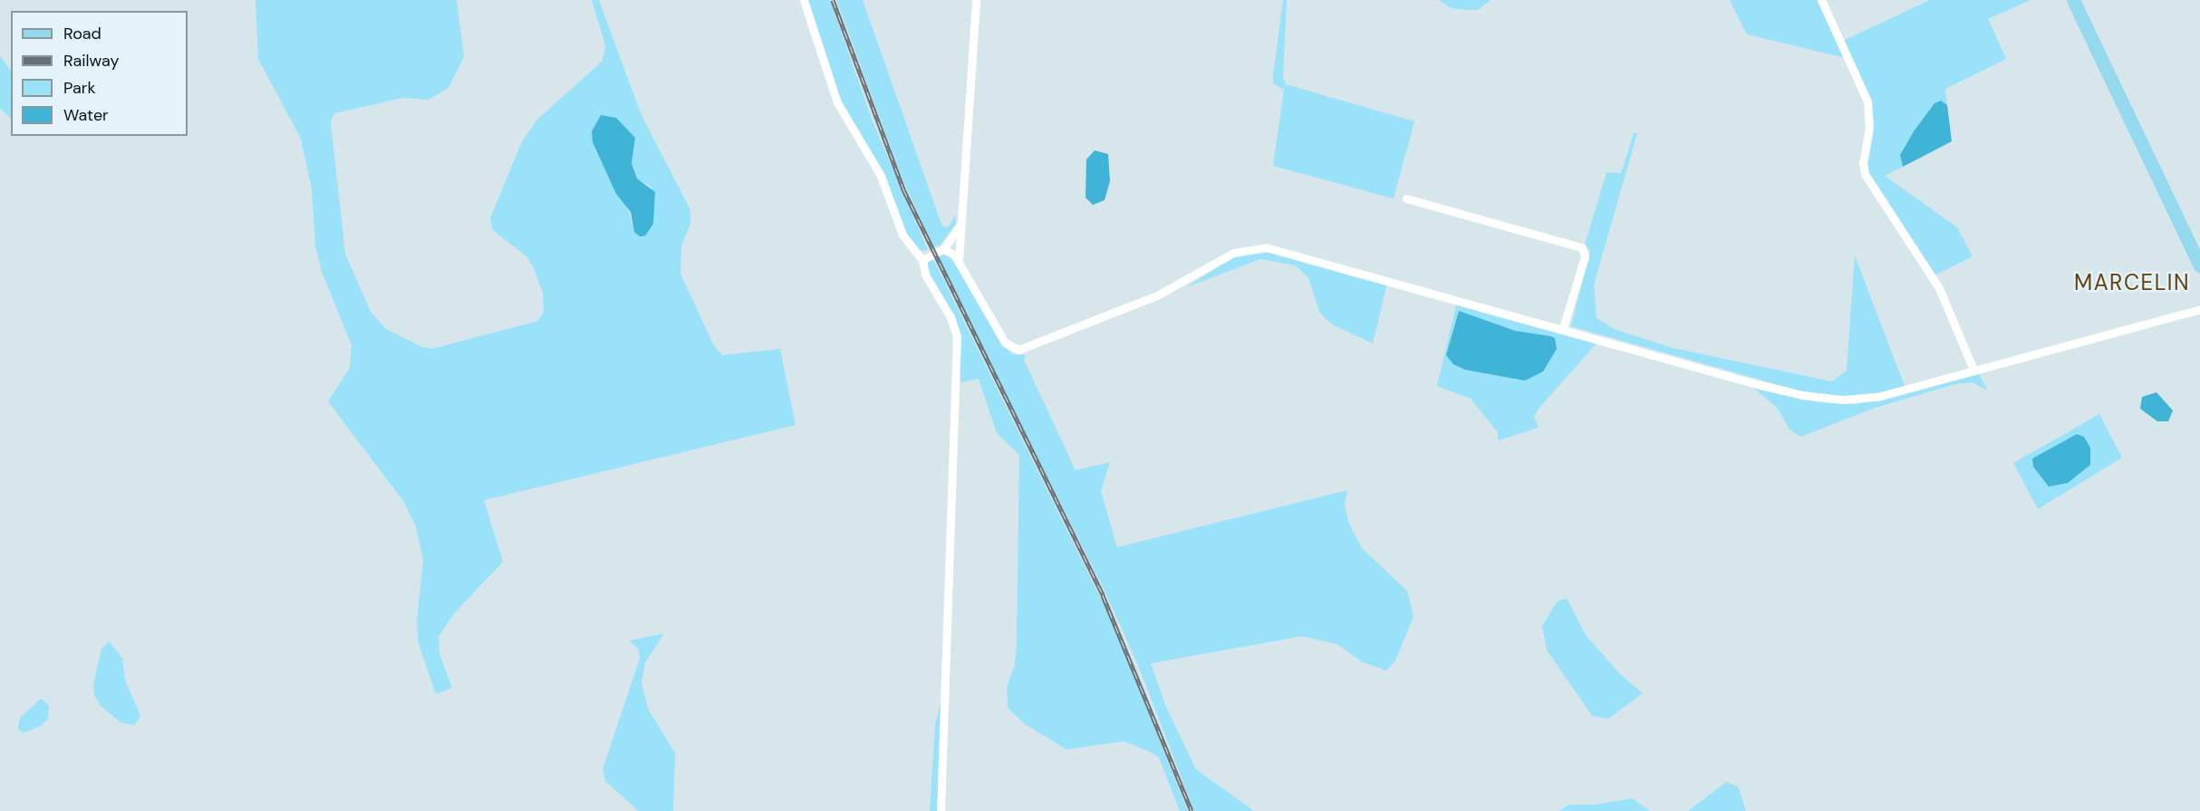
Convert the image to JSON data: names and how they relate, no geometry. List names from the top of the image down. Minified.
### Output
{"districts":["MARCELIN"],"legend":["Road","Railway","Park","Water"]}
